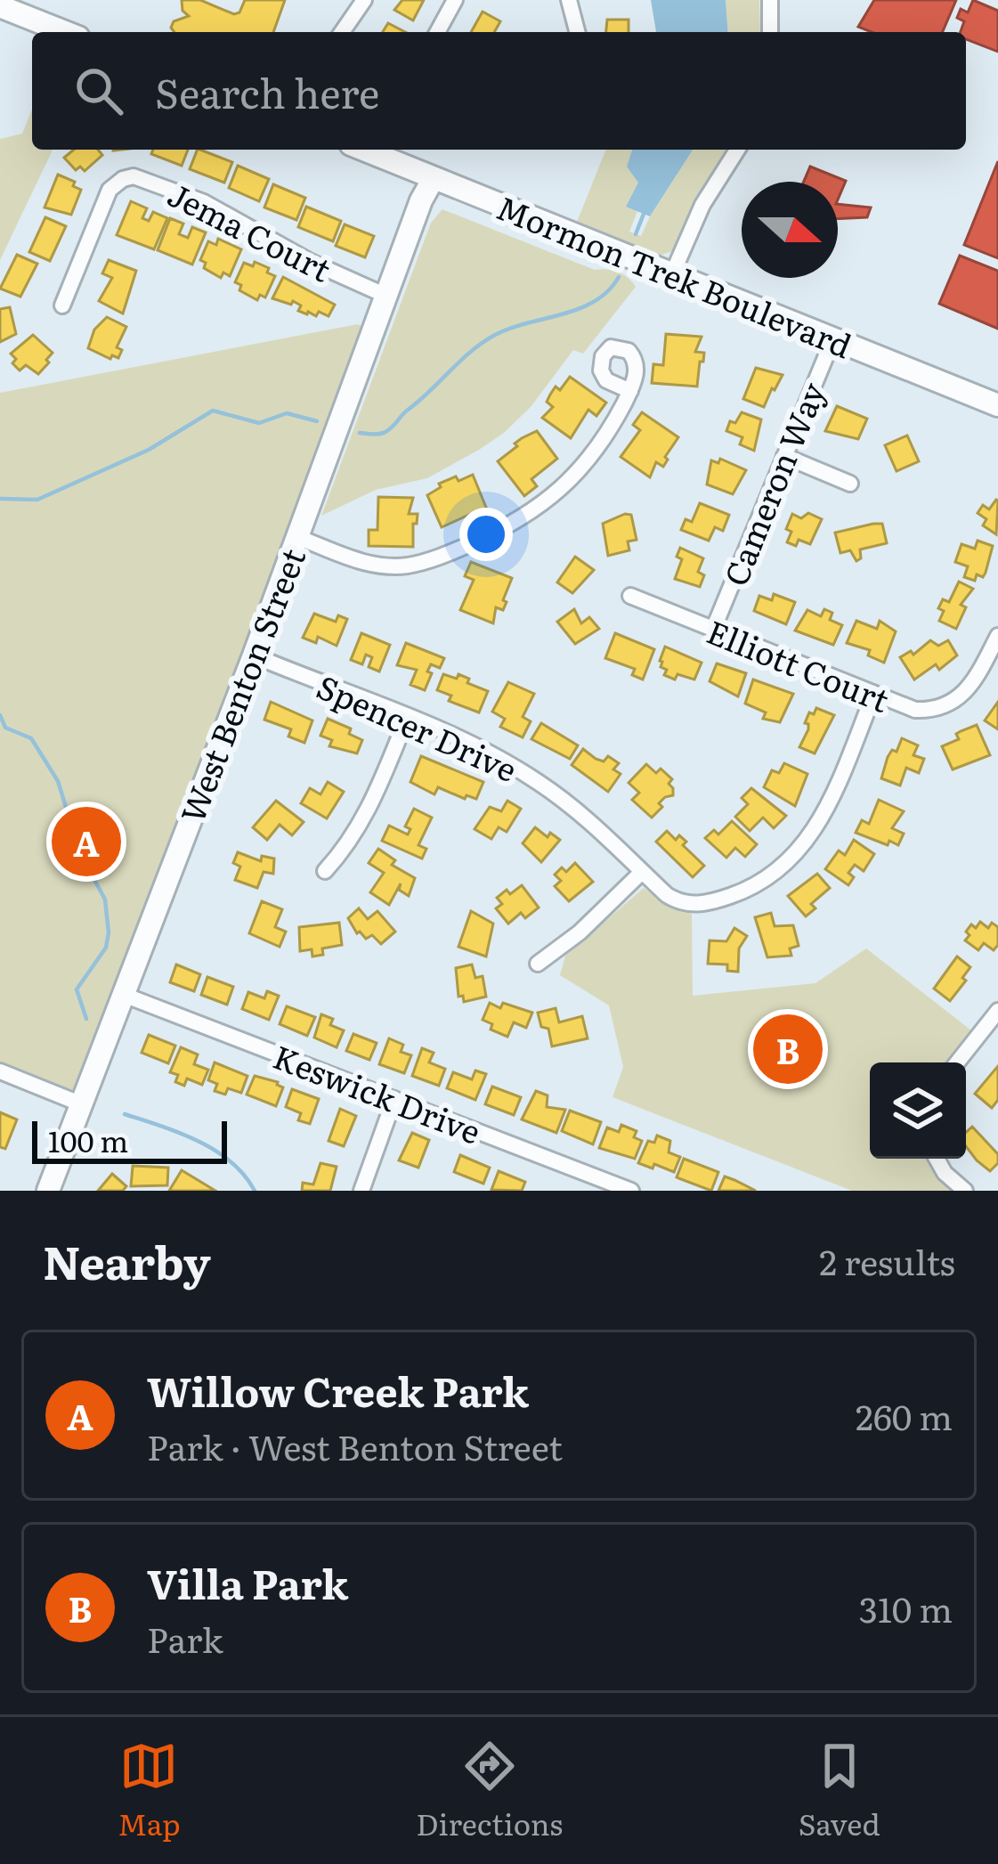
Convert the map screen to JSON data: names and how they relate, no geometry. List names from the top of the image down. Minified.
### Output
{"streets":{"street":["Jema Court","Mormon Trek Boulevard","Cameron Way","Elliott Court","West Benton Street","Spencer Drive","Keswick Drive"]},"crossings":[["Jema Court","West Benton Street"],["Mormon Trek Boulevard","Cameron Way"],["Mormon Trek Boulevard","West Benton Street"],["Cameron Way","Elliott Court"],["Elliott Court","Spencer Drive"],["West Benton Street","Spencer Drive"],["West Benton Street","Keswick Drive"]],"scale_bar":"100 m","north":"right","page":{"search":"Search here","pins":["A","B"],"scale":"100 m","heading":["Nearby","2 results"],"list":[{"mark":"A","name":"Willow Creek Park","note":"Park · West Benton Street","value":"260 m"},{"mark":"B","name":"Villa Park","note":"Park","value":"310 m"}],"nav":["Map","Directions","Saved"]}}
